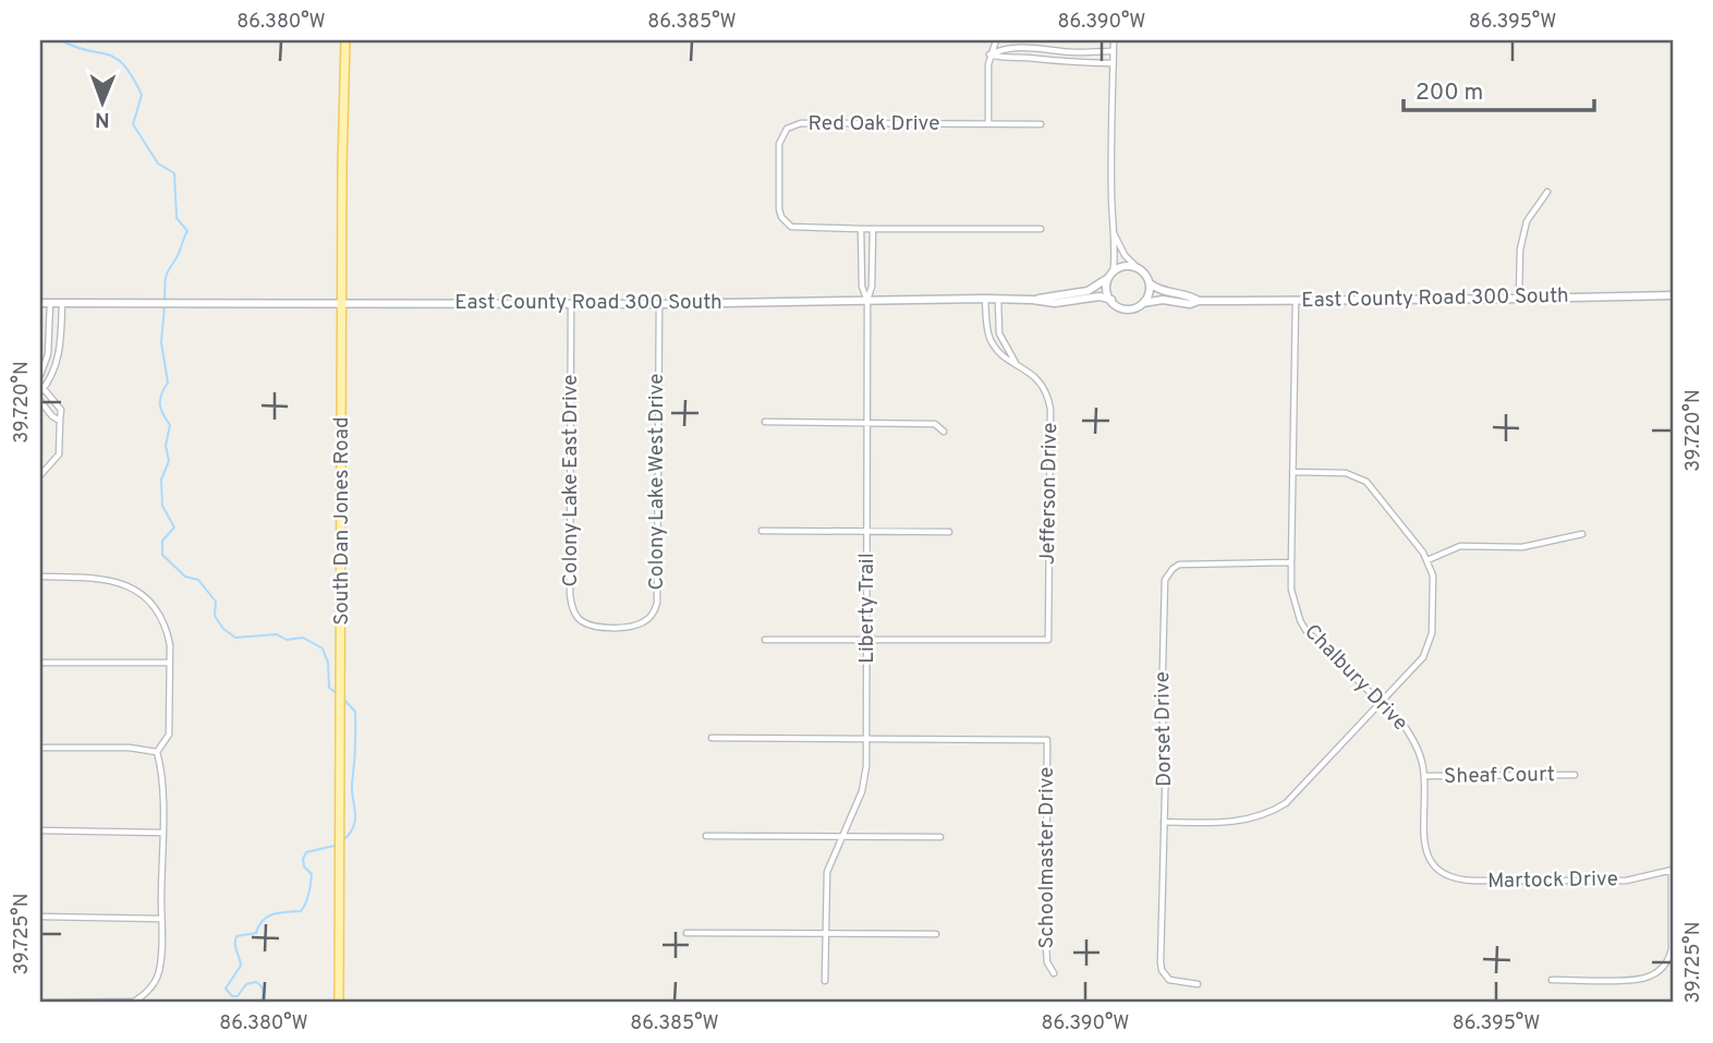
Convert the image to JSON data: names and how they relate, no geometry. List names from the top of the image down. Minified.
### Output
{"streets":{"main road":["South Dan Jones Road"],"street":["Red Oak Drive","East County Road 300 South","Colony Lake East Drive","Colony Lake West Drive","Jefferson Drive","Liberty Trail","Chalbury Drive","Dorset Drive","Sheaf Court","Schoolmaster Drive","Martock Drive"]},"crossings":[["Red Oak Drive","Liberty Trail"],["East County Road 300 South","Colony Lake East Drive"],["East County Road 300 South","Colony Lake West Drive"],["East County Road 300 South","Jefferson Drive"],["East County Road 300 South","South Dan Jones Road"],["East County Road 300 South","Liberty Trail"],["East County Road 300 South","Chalbury Drive"],["Colony Lake East Drive","Colony Lake West Drive"],["Jefferson Drive","Liberty Trail"],["Liberty Trail","Schoolmaster Drive"],["Chalbury Drive","Dorset Drive"],["Chalbury Drive","Sheaf Court"],["Chalbury Drive","Martock Drive"]],"scale_bar":"200 m","north":"bottom","coordinates":["86.380°W","86.385°W","86.390°W","86.395°W","39.720°N","39.725°N"]}
